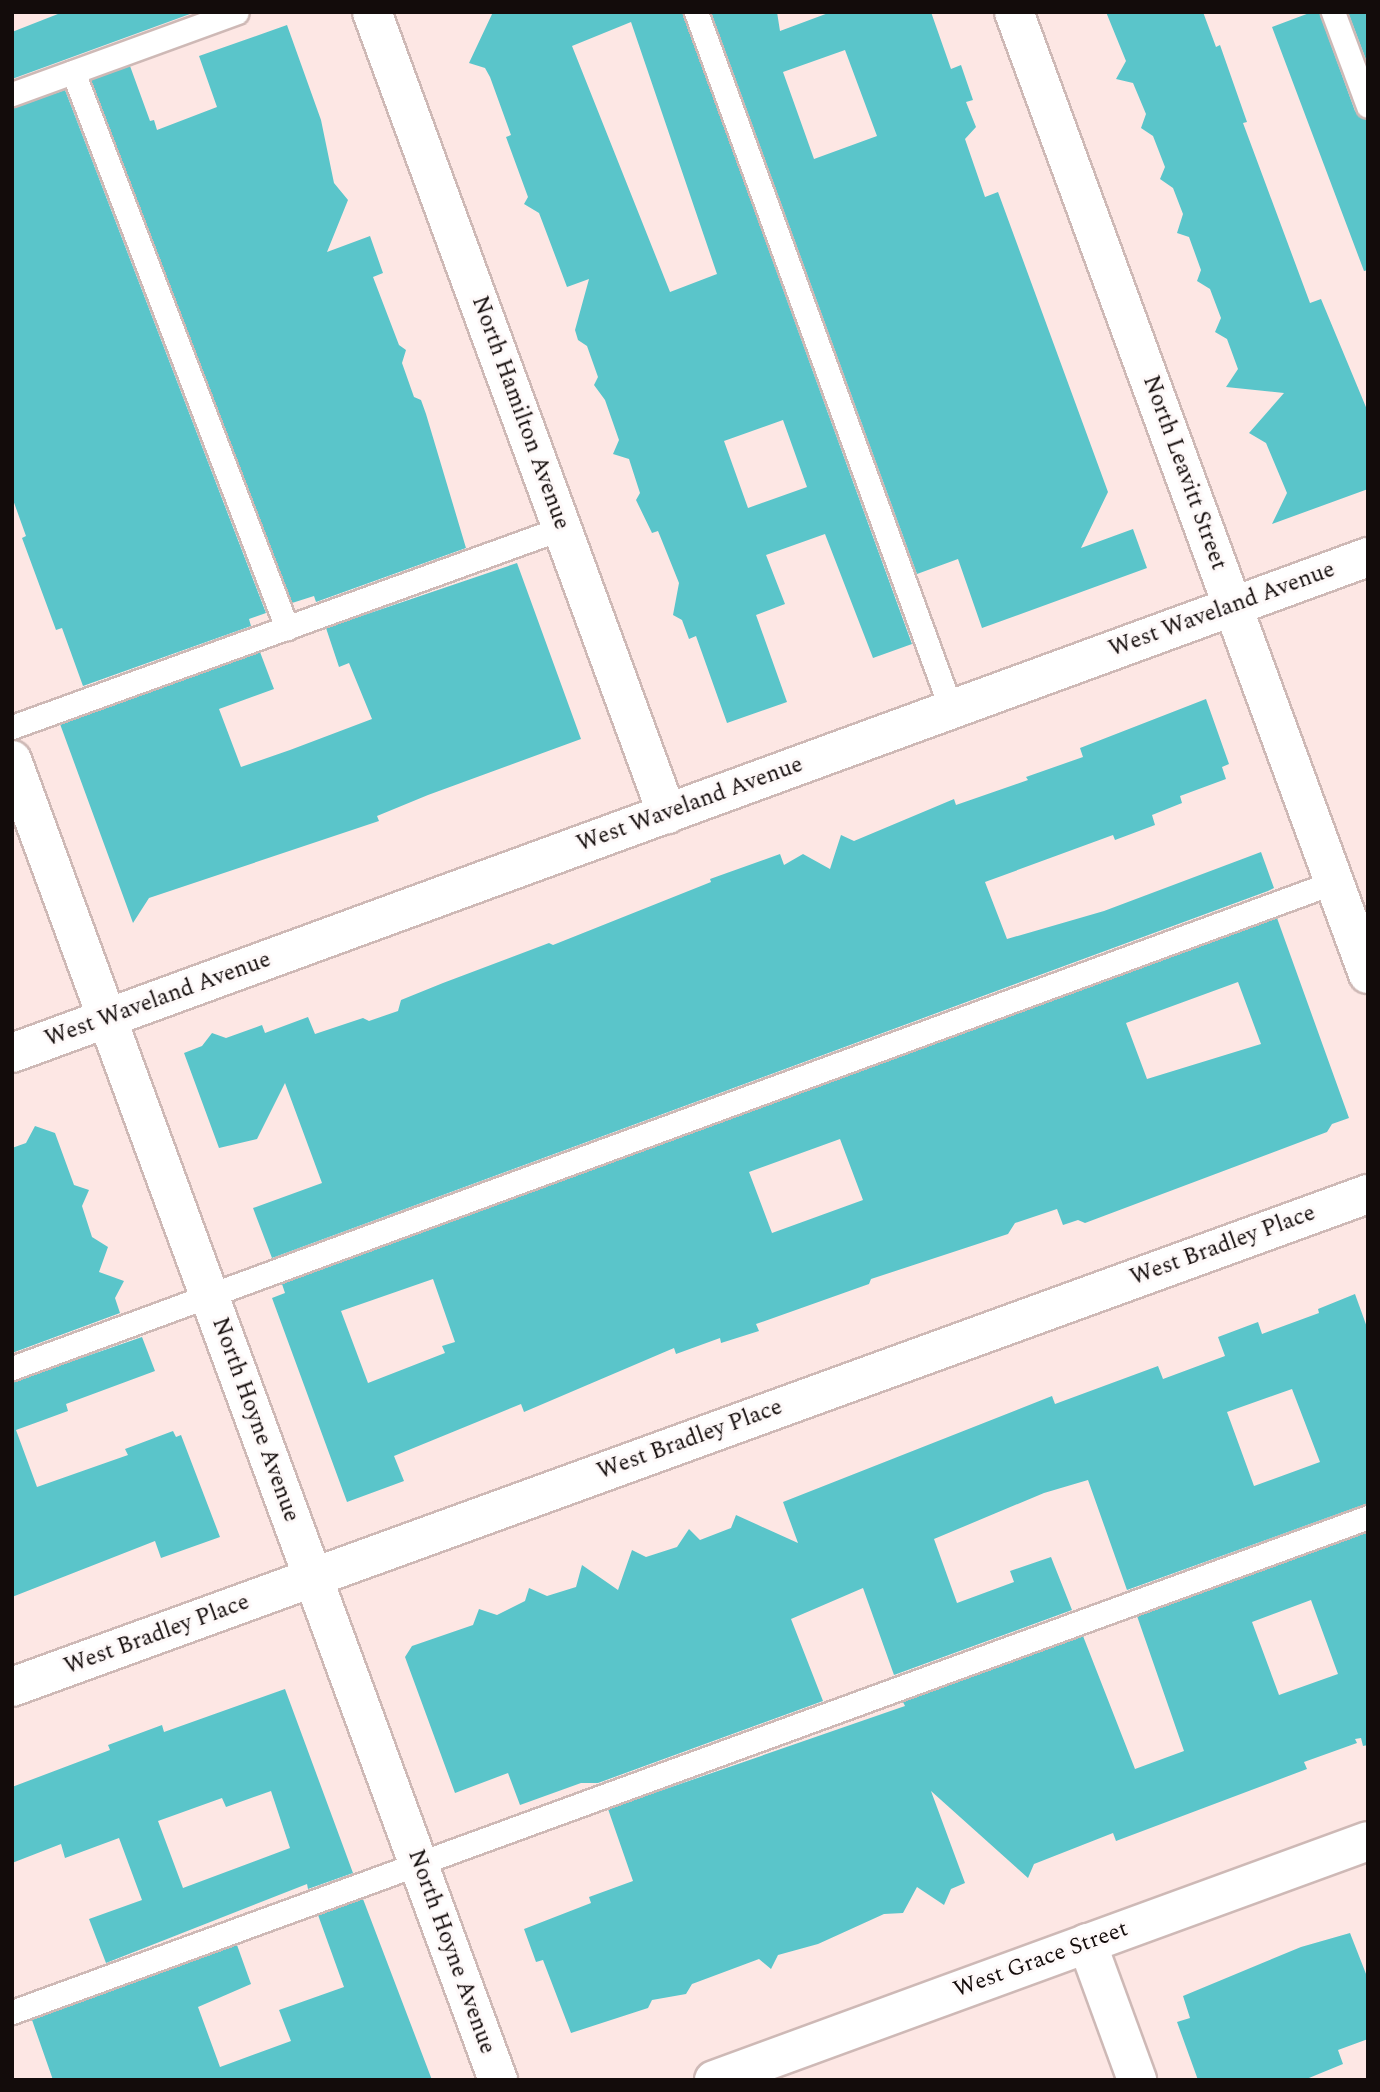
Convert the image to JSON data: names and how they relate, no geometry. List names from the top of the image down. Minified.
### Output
{"streets":{"street":["North Hamilton Avenue","North Leavitt Street","West Waveland Avenue","West Bradley Place","North Hoyne Avenue","West Grace Street"]},"crossings":[["North Hamilton Avenue","West Waveland Avenue"],["North Leavitt Street","West Waveland Avenue"],["West Waveland Avenue","North Hoyne Avenue"],["West Bradley Place","North Hoyne Avenue"]]}
